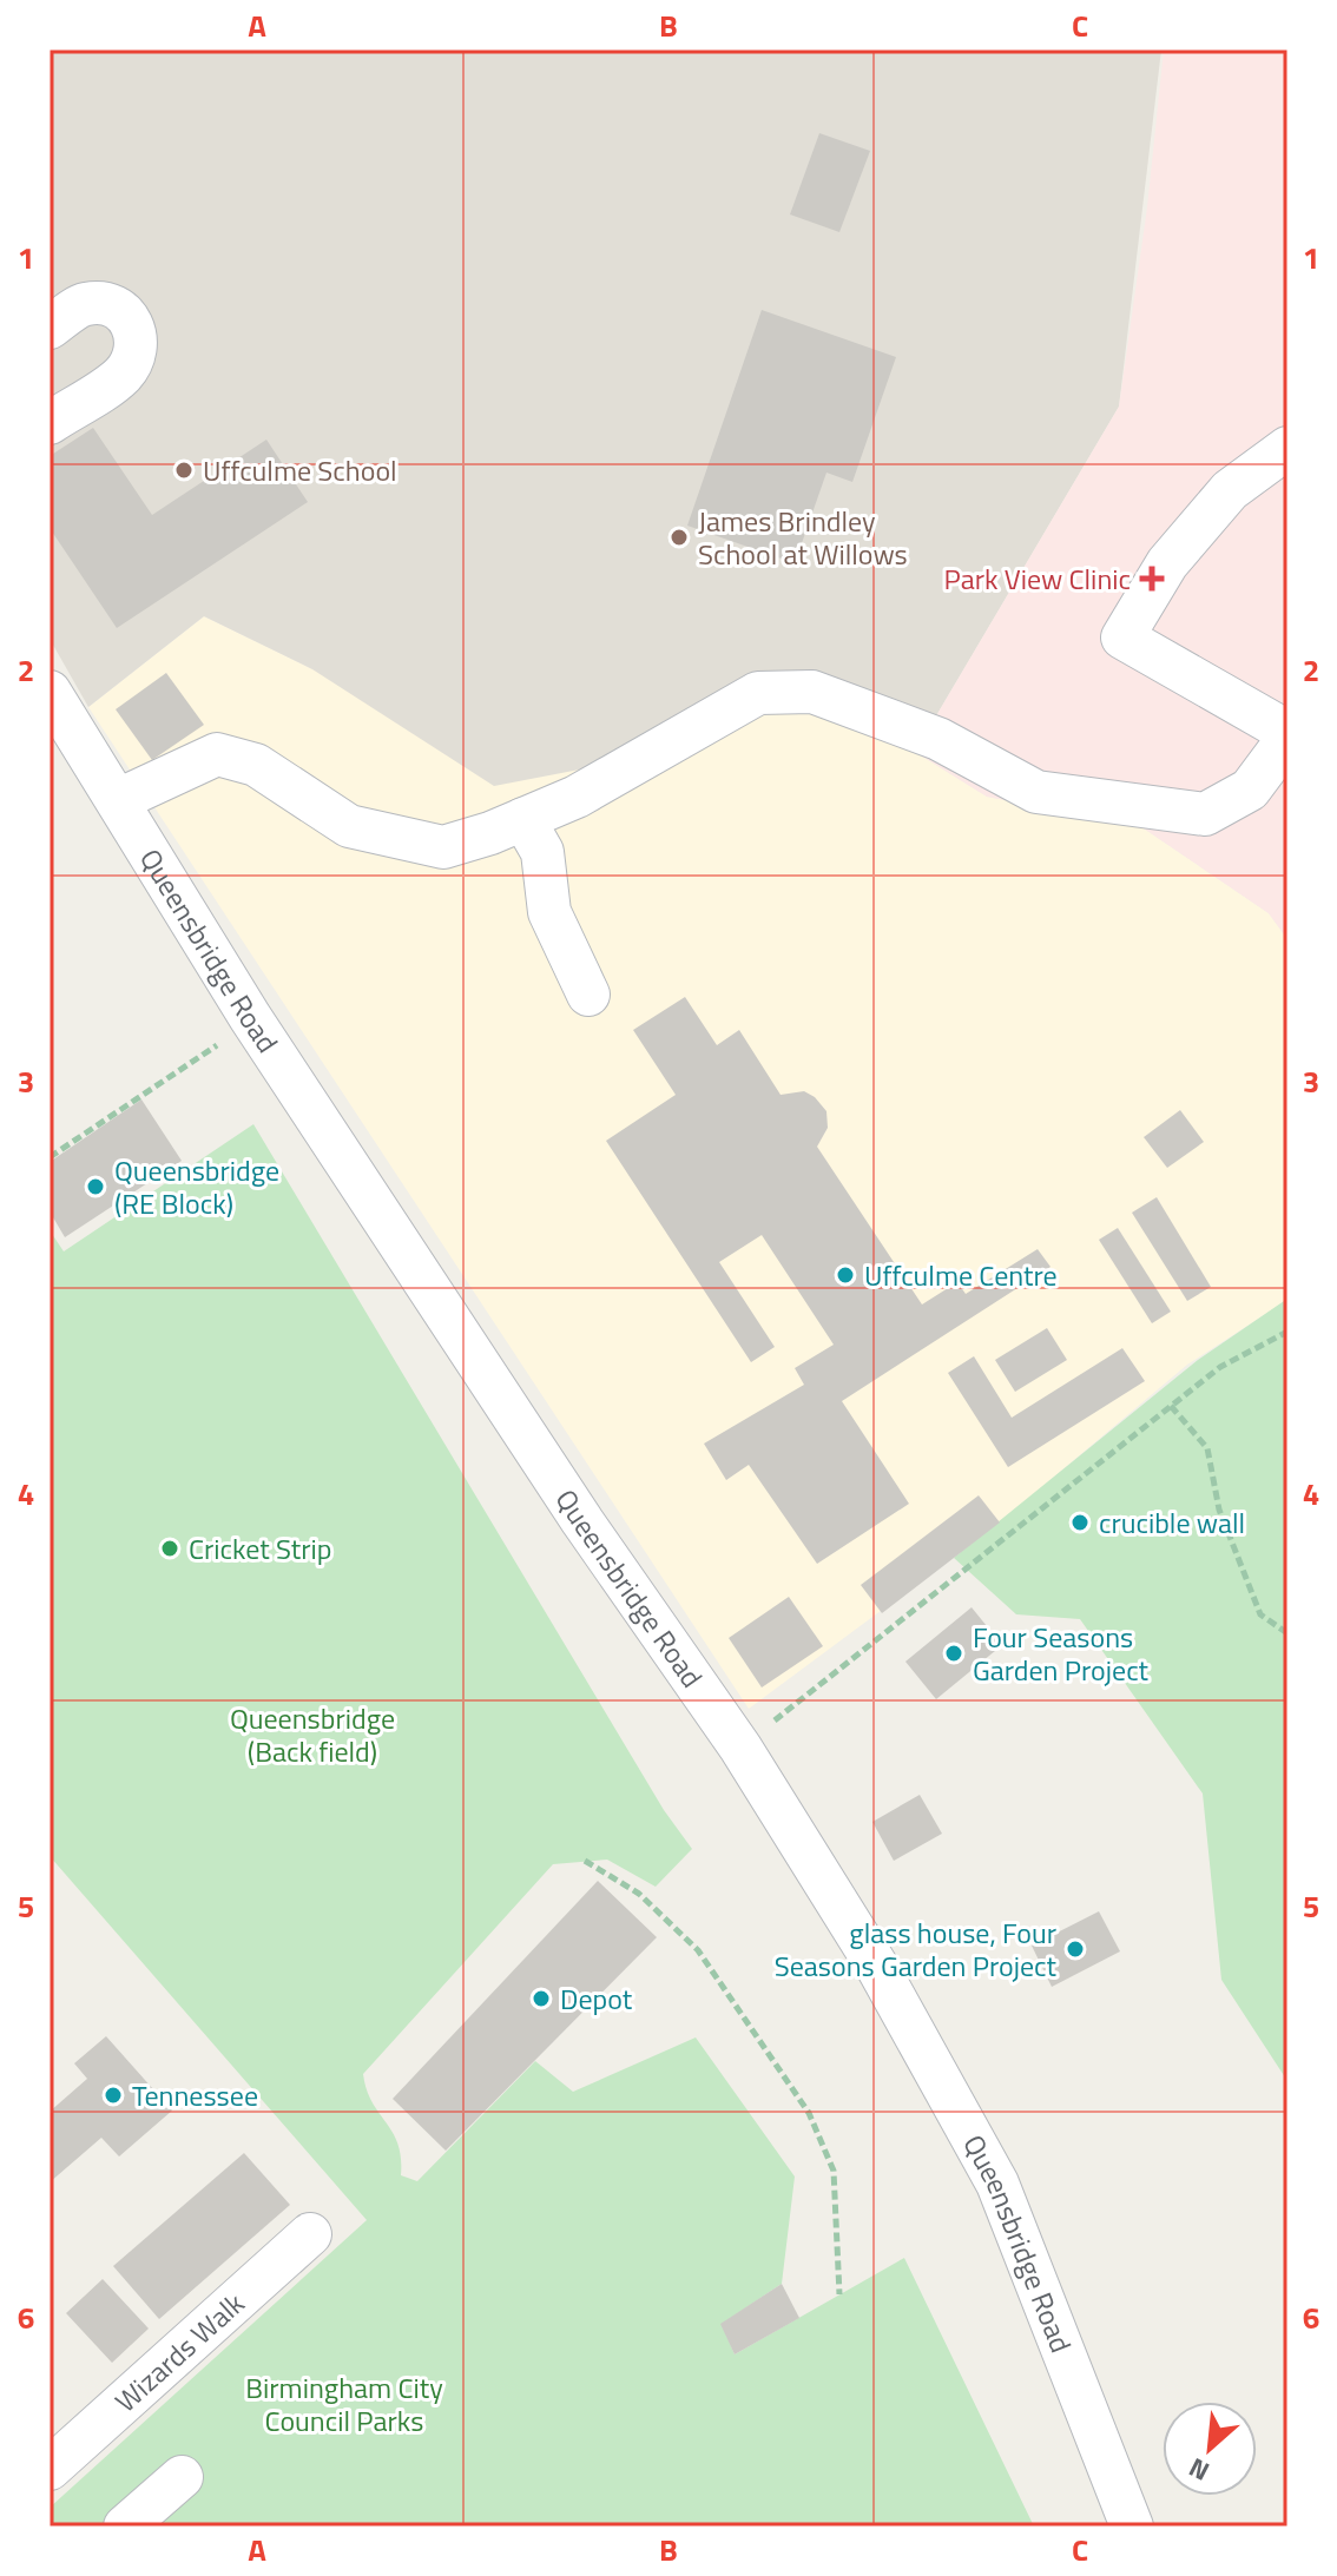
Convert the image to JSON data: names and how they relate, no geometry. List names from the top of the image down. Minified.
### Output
{"streets":{"street":["Queensbridge Road","Wizards Walk"]},"parks":["Queensbridge (Back field)","Birmingham City Council Parks"],"places":{"other":["Uffculme School","James Brindley School at Willows","Queensbridge (RE Block)","Uffculme Centre","crucible wall","Cricket Strip","Four Seasons Garden Project","glass house, Four Seasons Garden Project","Depot","Tennessee"],"health":["Park View Clinic"]},"north":"bottom left","grid":{"columns":["A","B","C"],"rows":["1","2","3","4","5","6"]}}
